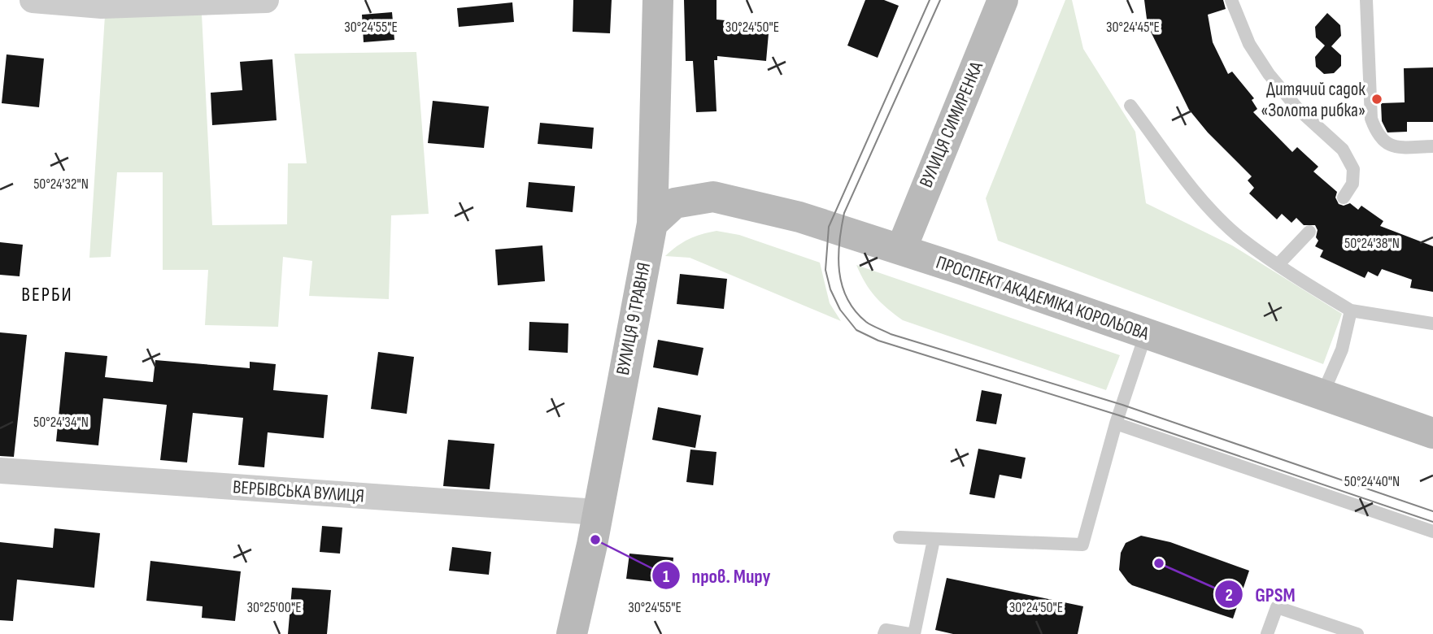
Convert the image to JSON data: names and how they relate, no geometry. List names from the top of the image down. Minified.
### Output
{"streets":{"main road":["ВУЛИЦЯ СИМИРЕНКА","ПРОСПЕКТ АКАДЕМІКА КОРОЛЬОВА","ВУЛИЦЯ 9 ТРАВНЯ"],"street":["ВЕРБІВСЬКА ВУЛИЦЯ"]},"crossings":[["ВУЛИЦЯ СИМИРЕНКА","ПРОСПЕКТ АКАДЕМІКА КОРОЛЬОВА"],["ПРОСПЕКТ АКАДЕМІКА КОРОЛЬОВА","ВУЛИЦЯ 9 ТРАВНЯ"],["ВУЛИЦЯ 9 ТРАВНЯ","ВЕРБІВСЬКА ВУЛИЦЯ"]],"districts":["ВЕРБИ"],"places":["Дитячий садок «Золота рибка»","пров. Миру","GPSM"],"coordinates":["30°24'55\"E","30°24'50\"E","30°24'45\"E","50°24'32\"N","50°24'38\"N","50°24'34\"N","50°24'40\"N","30°25'00\"E"]}
